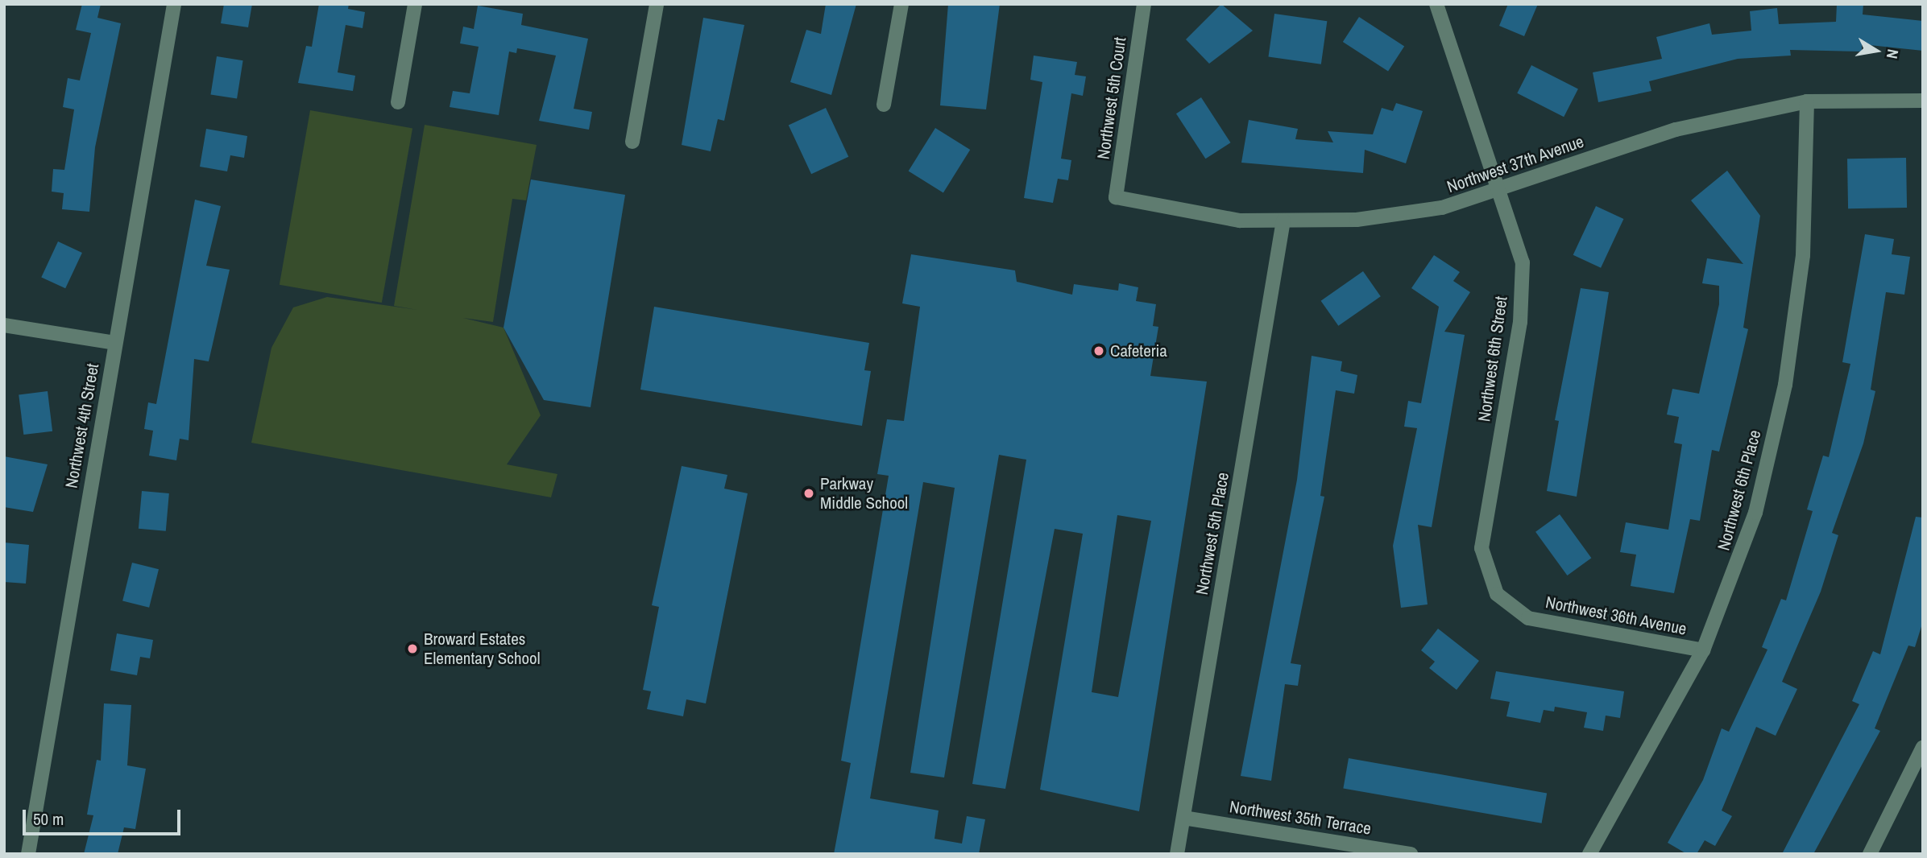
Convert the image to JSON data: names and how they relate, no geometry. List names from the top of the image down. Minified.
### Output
{"streets":{"street":["Northwest 5th Court","Northwest 37th Avenue","Northwest 6th Street","Northwest 4th Street","Northwest 6th Place","Northwest 5th Place","Northwest 36th Avenue","Northwest 35th Terrace"]},"crossings":[["Northwest 5th Court","Northwest 37th Avenue"],["Northwest 37th Avenue","Northwest 6th Street"],["Northwest 37th Avenue","Northwest 6th Place"],["Northwest 37th Avenue","Northwest 5th Place"],["Northwest 6th Street","Northwest 36th Avenue"],["Northwest 6th Place","Northwest 36th Avenue"],["Northwest 5th Place","Northwest 35th Terrace"]],"places":["Cafeteria","Parkway Middle School","Broward Estates Elementary School"],"scale_bar":"50 m","north":"right"}
